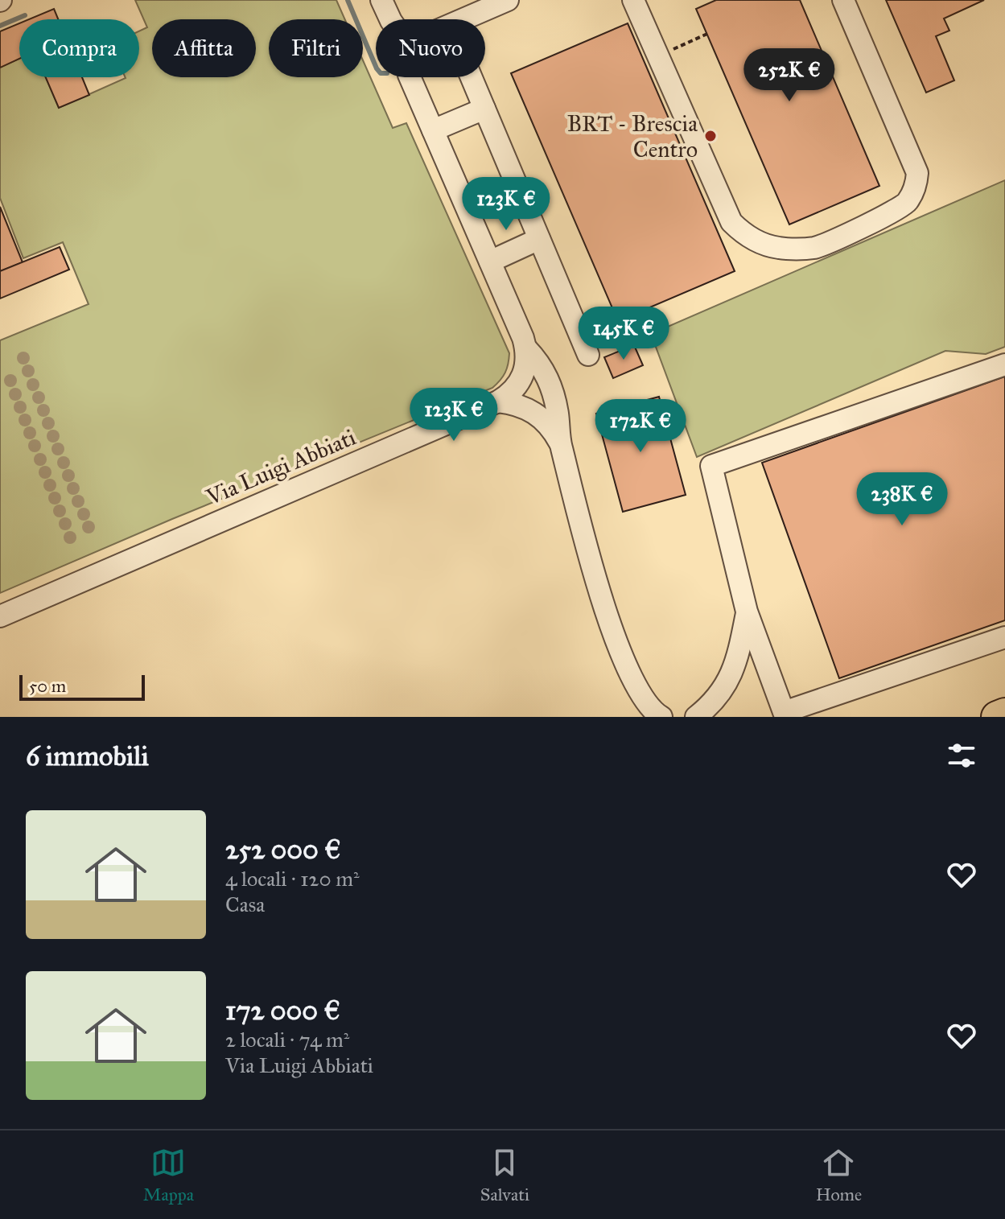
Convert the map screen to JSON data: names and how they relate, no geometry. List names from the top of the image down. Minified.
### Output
{"streets":{"street":["Via Luigi Abbiati"]},"places":["BRT - Brescia Centro"],"scale_bar":"50 m","page":{"chip":["Compra","Affitta","Filtri","Nuovo"],"price":["252K €","123K €","145K €","123K €","172K €","238K €"],"scale":"50 m","heading":"6 immobili","list":[{"name":"252 000 €","note":"4 locali · 120 m² · Casa"},{"name":"172 000 €","note":"2 locali · 74 m² · Via Luigi Abbiati"}],"tabs":["Mappa","Salvati","Home"]}}
